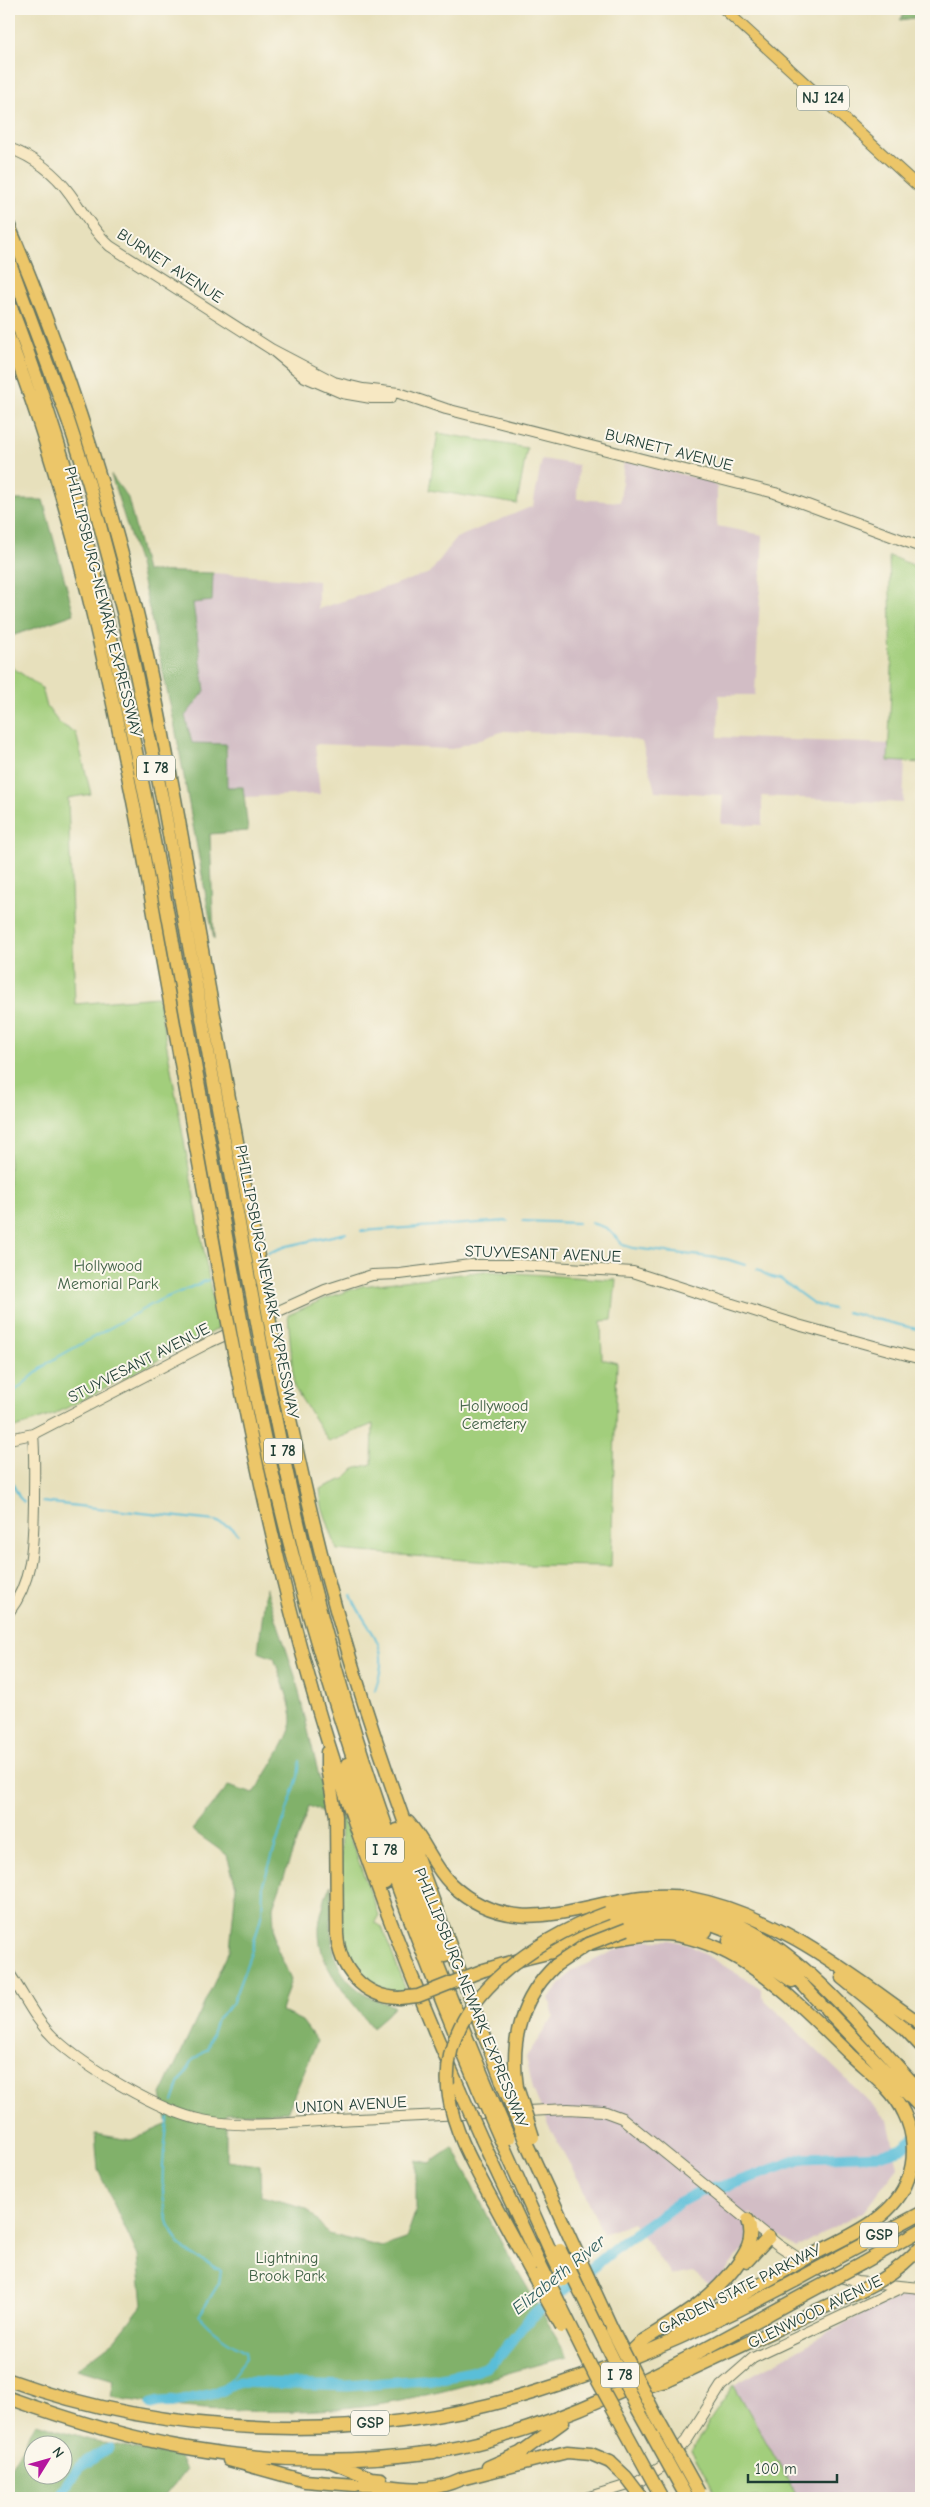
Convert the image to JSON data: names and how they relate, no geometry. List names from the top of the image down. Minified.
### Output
{"streets":{"highway":["PHILLIPSBURG-NEWARK EXPRESSWAY","I 78","GSP","GARDEN STATE PARKWAY"],"main road":["NJ 124"],"street":["BURNET AVENUE","BURNETT AVENUE","STUYVESANT AVENUE","UNION AVENUE","GLENWOOD AVENUE"]},"crossings":[["BURNET AVENUE","BURNETT AVENUE"],["UNION AVENUE","GLENWOOD AVENUE"]],"water":["Elizabeth River"],"parks":["Hollywood Memorial Park","Hollywood Cemetery","Lightning Brook Park"],"scale_bar":"100 m","north":"top right"}
